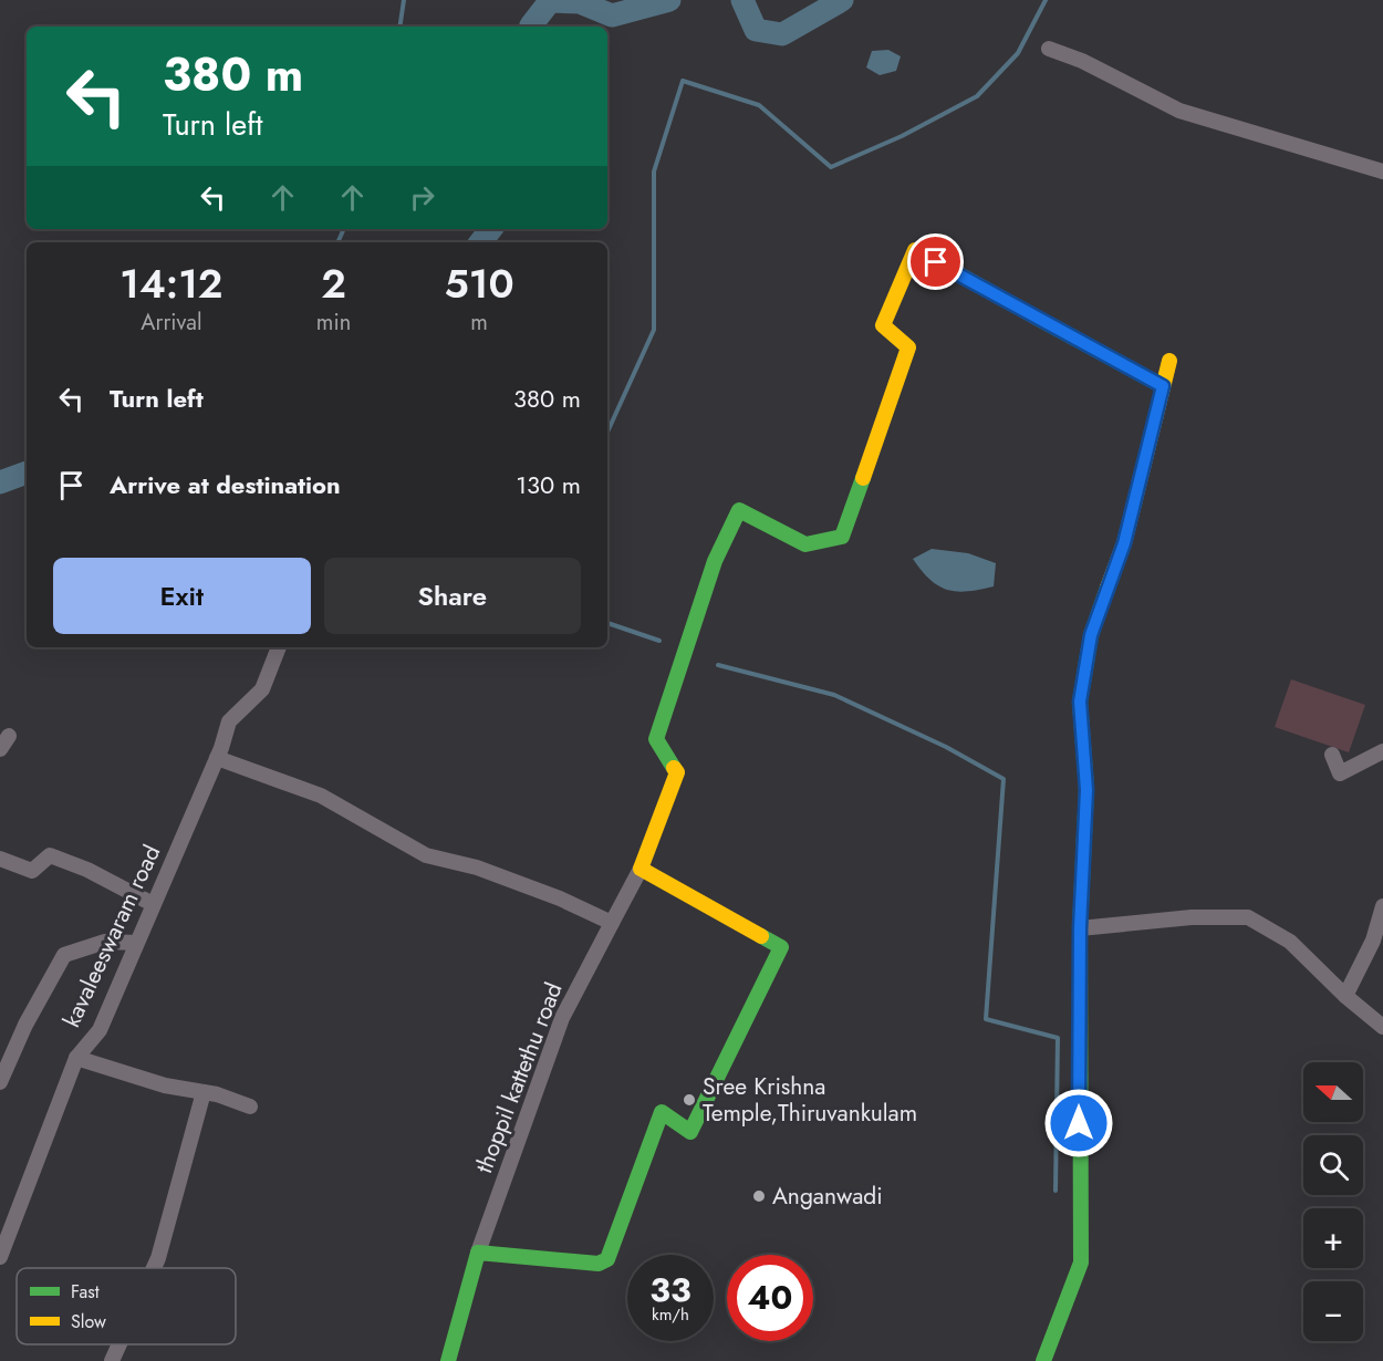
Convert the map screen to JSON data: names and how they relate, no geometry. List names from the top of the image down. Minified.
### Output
{"streets":{"street":["kavaleeswaram road","thoppil kattethu road"]},"places":["Sree Krishna Temple,Thiruvankulam","Anganwadi"],"legend":["Fast","Slow"],"north":"left","page":{"turn":["380 m","Turn left"],"eta":["14:12","Arrival","2","min","510","m"],"list":[{"name":"Turn left","value":"380 m"},{"name":"Arrive at destination","value":"130 m"}],"buttons":["Exit","Share"],"map_buttons":["+","−"],"speed":"33 km/h","limit":"40"}}
